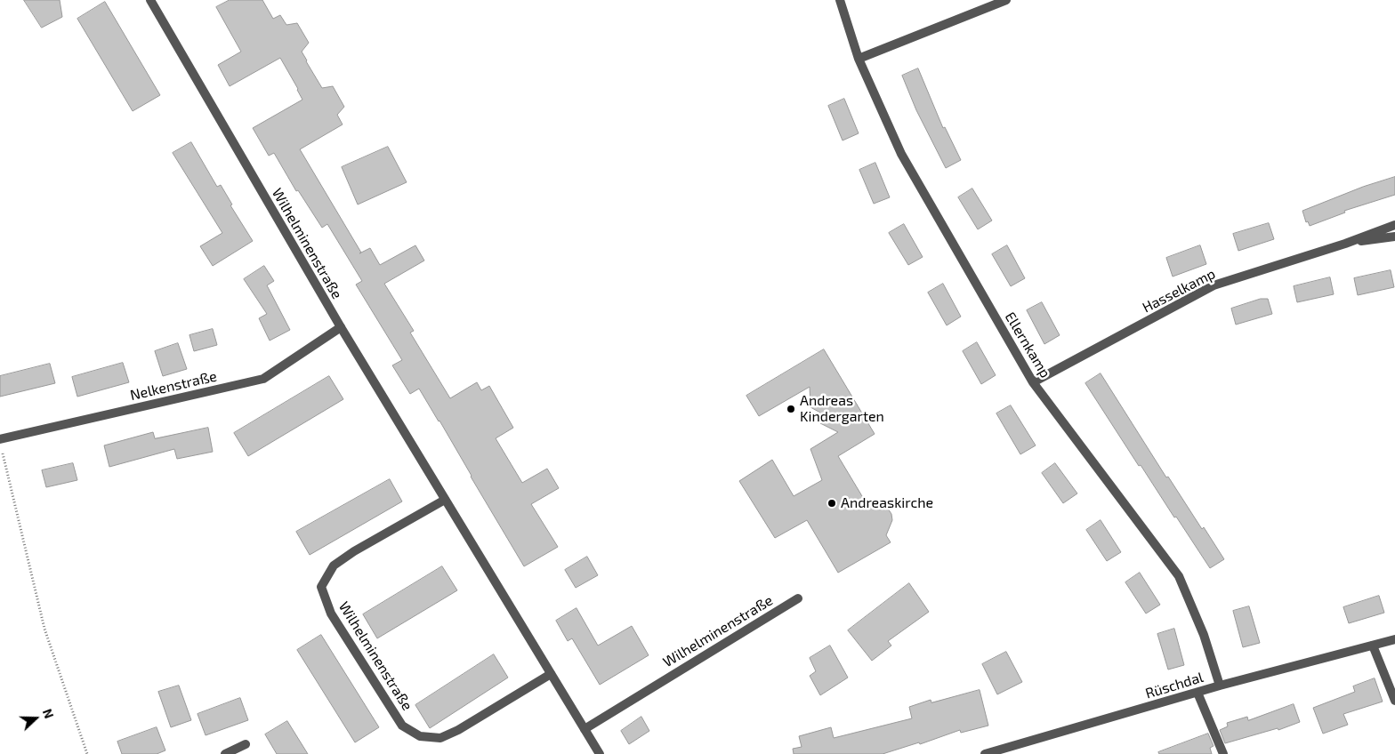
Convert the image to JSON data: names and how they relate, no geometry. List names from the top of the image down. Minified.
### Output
{"streets":{"street":["Wilhelminenstraße","Hasselkamp","Ellernkamp","Nelkenstraße","Rüschdal"]},"crossings":[["Wilhelminenstraße","Nelkenstraße"],["Hasselkamp","Ellernkamp"],["Ellernkamp","Rüschdal"]],"places":["Andreas Kindergarten","Andreaskirche"],"north":"right"}
